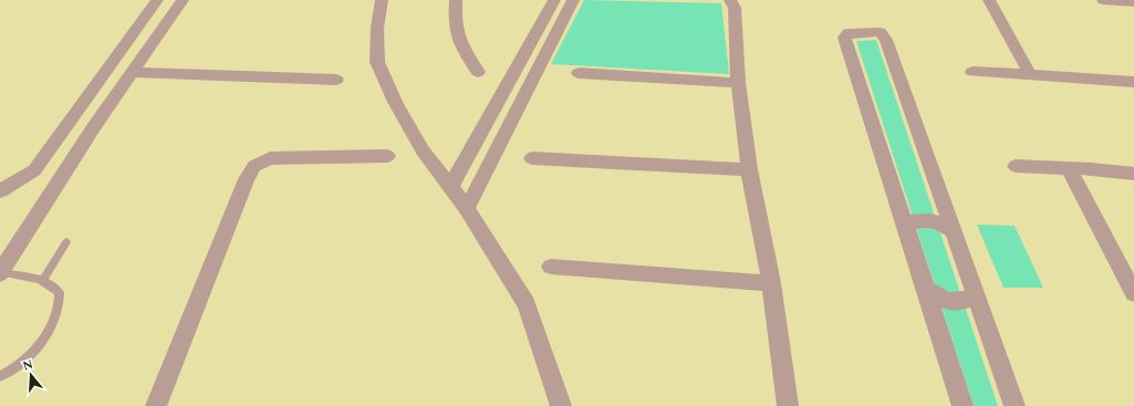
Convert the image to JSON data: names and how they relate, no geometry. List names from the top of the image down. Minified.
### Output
{"north":"top"}
